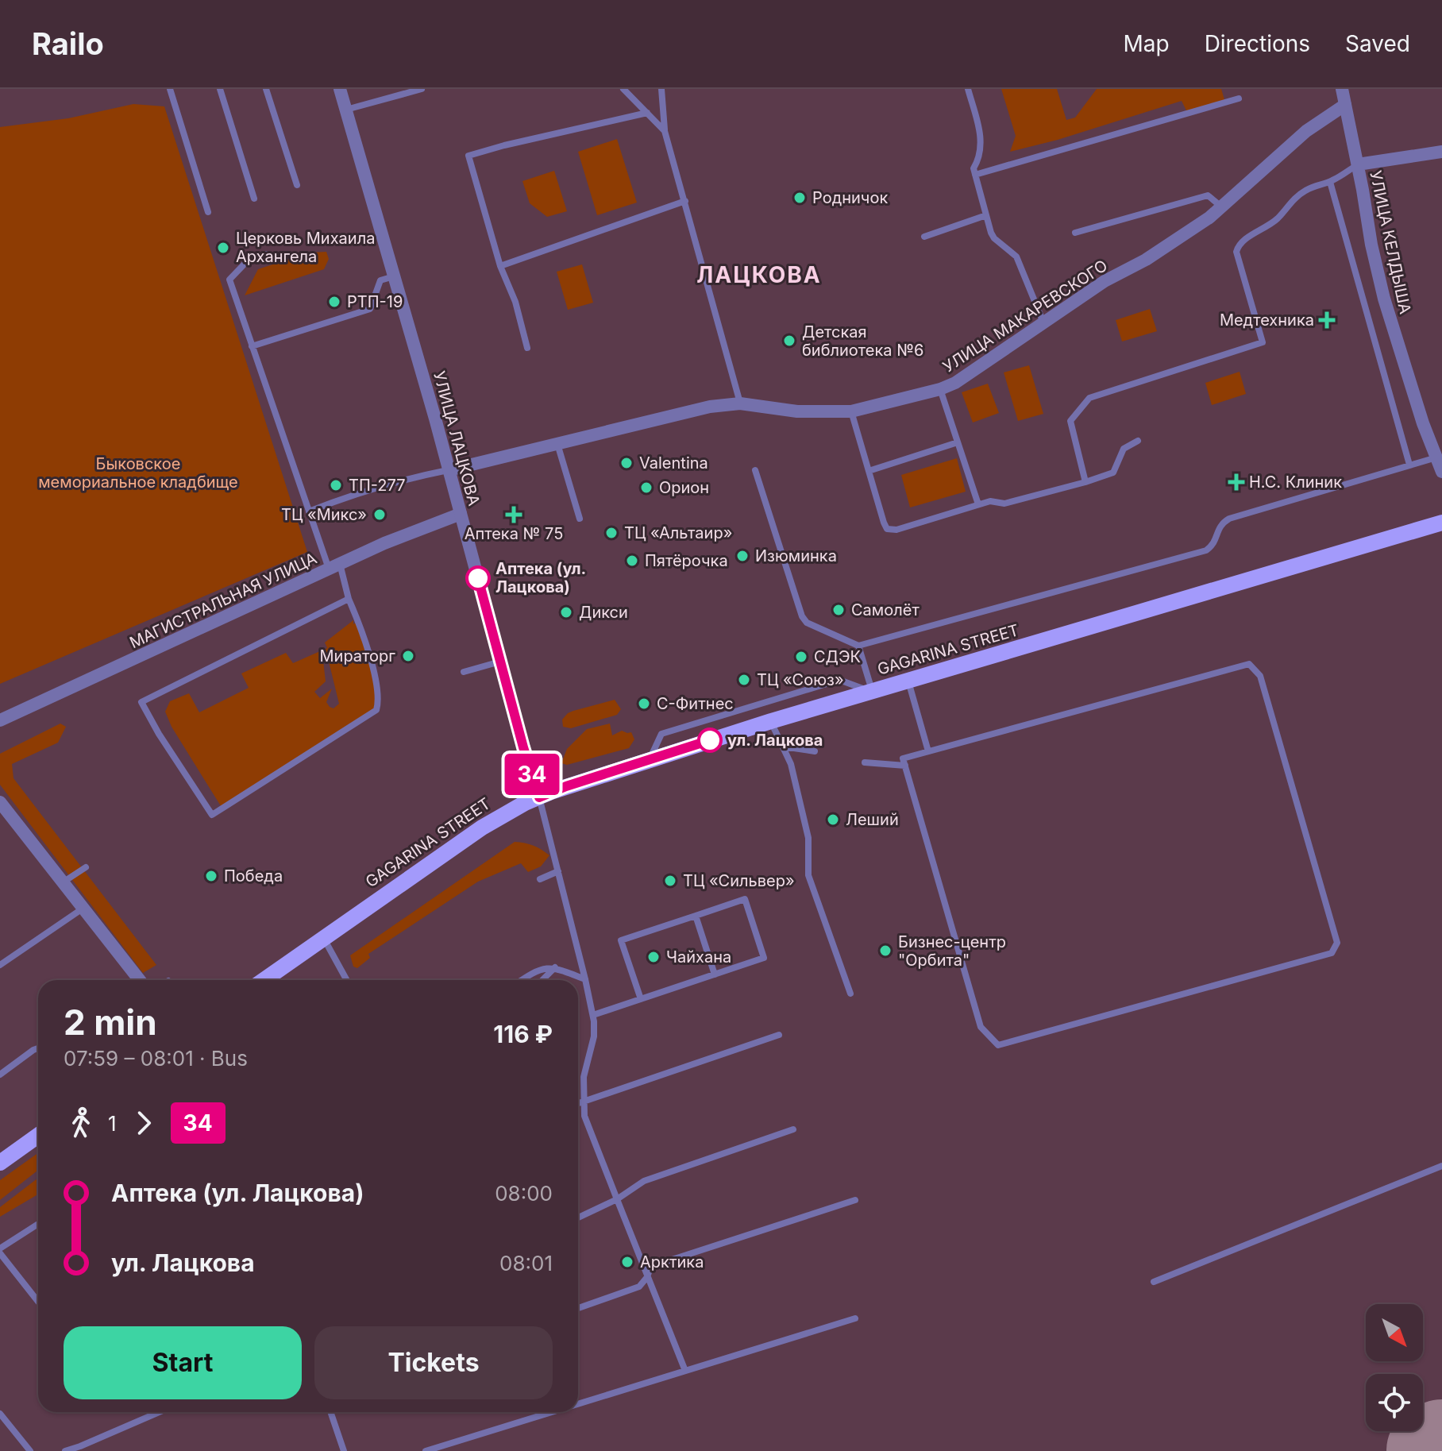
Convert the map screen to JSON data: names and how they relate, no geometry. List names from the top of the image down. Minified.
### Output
{"streets":{"main road":["GAGARINA STREET"],"street":["УЛИЦА КЕЛДЫША","УЛИЦА МАКАРЕВСКОГО","УЛИЦА ЛАЦКОВА","МАГИСТРАЛЬНАЯ УЛИЦА"]},"crossings":[["УЛИЦА КЕЛДЫША","УЛИЦА МАКАРЕВСКОГО"],["УЛИЦА МАКАРЕВСКОГО","УЛИЦА ЛАЦКОВА"],["УЛИЦА ЛАЦКОВА","МАГИСТРАЛЬНАЯ УЛИЦА"],["УЛИЦА ЛАЦКОВА","GAGARINA STREET"]],"districts":["ЛАЦКОВА"],"parks":["Быковское мемориальное кладбище"],"places":{"other":["Родничок","Церковь Михаила Архангела","РТП-19","Детская библиотека №6","Valentina","ТП-277","Орион","ТЦ «Микс»","ТЦ «Альтаир»","Изюминка","Пятёрочка","Аптека (ул. Лацкова)","Самолёт","Дикси","Мираторг","СДЭК","ТЦ «Союз»","С-Фитнес","ул. Лацкова","Леший","Победа","ТЦ «Сильвер»","Бизнес-центр \"Орбита\"","Чайхана","Арктика"],"health":["Медтехника","Н.С. Клиник","Аптека № 75"]},"lines":["bus line 34"],"north":"bottom right","page":{"header":"Railo","nav":["Map","Directions","Saved"],"on_map":"34","heading":["2 min","07:59 – 08:01 · Bus","116 ₽"],"legs":["1","34"],"list":[{"name":"Аптека (ул. Лацкова)","value":"08:00"},{"name":"ул. Лацкова","value":"08:01"}],"buttons":["Start","Tickets"]}}
